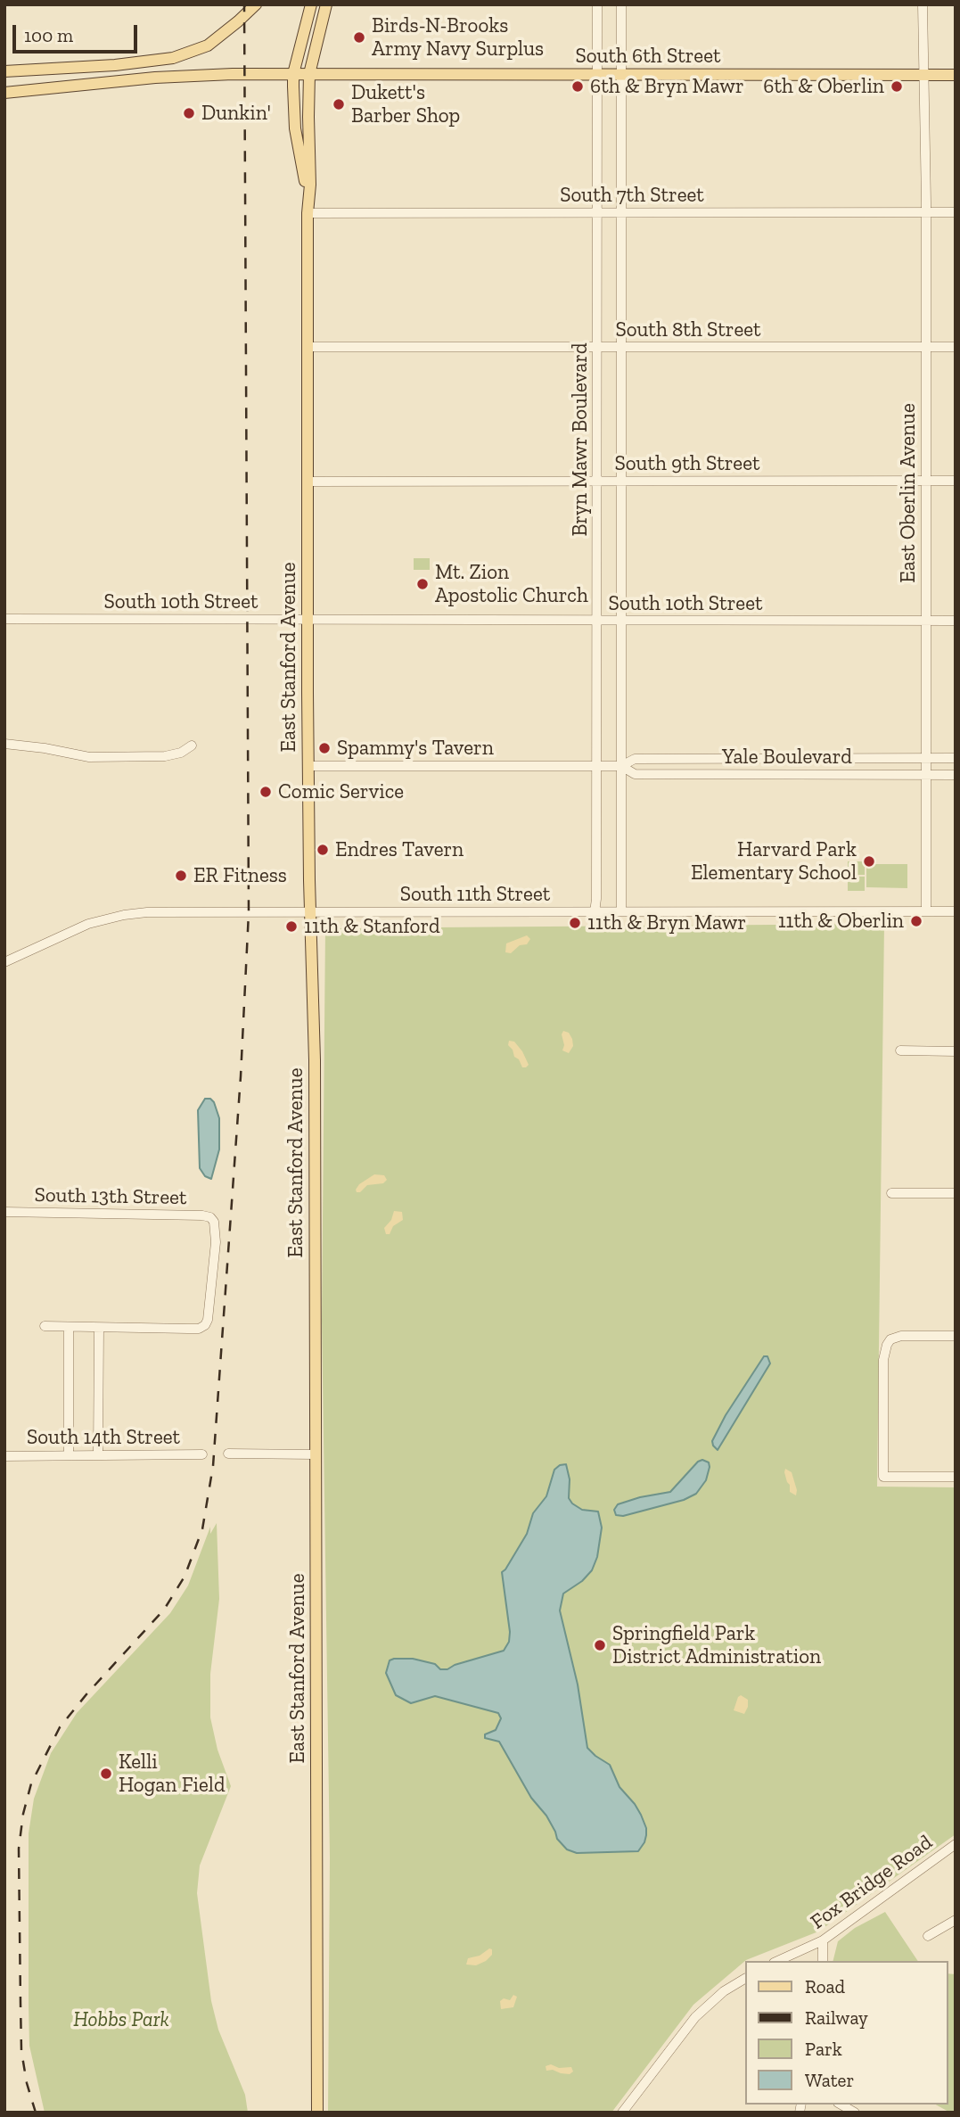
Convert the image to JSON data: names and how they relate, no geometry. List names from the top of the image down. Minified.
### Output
{"streets":{"main road":["South 6th Street","East Stanford Avenue"],"street":["South 7th Street","South 8th Street","Bryn Mawr Boulevard","South 9th Street","East Oberlin Avenue","South 10th Street","Yale Boulevard","South 11th Street","South 13th Street","South 14th Street","Fox Bridge Road"]},"crossings":[["South 6th Street","Bryn Mawr Boulevard"],["South 6th Street","East Oberlin Avenue"],["South 6th Street","East Stanford Avenue"],["South 7th Street","Bryn Mawr Boulevard"],["South 7th Street","East Oberlin Avenue"],["South 7th Street","East Stanford Avenue"],["South 8th Street","Bryn Mawr Boulevard"],["South 8th Street","East Oberlin Avenue"],["South 8th Street","East Stanford Avenue"],["Bryn Mawr Boulevard","South 9th Street"],["Bryn Mawr Boulevard","South 10th Street"],["Bryn Mawr Boulevard","Yale Boulevard"],["Bryn Mawr Boulevard","South 11th Street"],["South 9th Street","East Oberlin Avenue"],["South 9th Street","East Stanford Avenue"],["East Oberlin Avenue","South 10th Street"],["East Oberlin Avenue","Yale Boulevard"],["East Oberlin Avenue","South 11th Street"],["South 10th Street","East Stanford Avenue"],["East Stanford Avenue","Yale Boulevard"],["East Stanford Avenue","South 11th Street"]],"parks":["Hobbs Park"],"places":["Birds-N-Brooks Army Navy Surplus","6th & Bryn Mawr","6th & Oberlin","Dukett's Barber Shop","Dunkin'","Mt. Zion Apostolic Church","Spammy's Tavern","Comic Service","Endres Tavern","Harvard Park Elementary School","ER Fitness","11th & Oberlin","11th & Bryn Mawr","11th & Stanford","Springfield Park District Administration","Kelli Hogan Field"],"legend":["Road","Railway","Park","Water"],"scale_bar":"100 m"}
